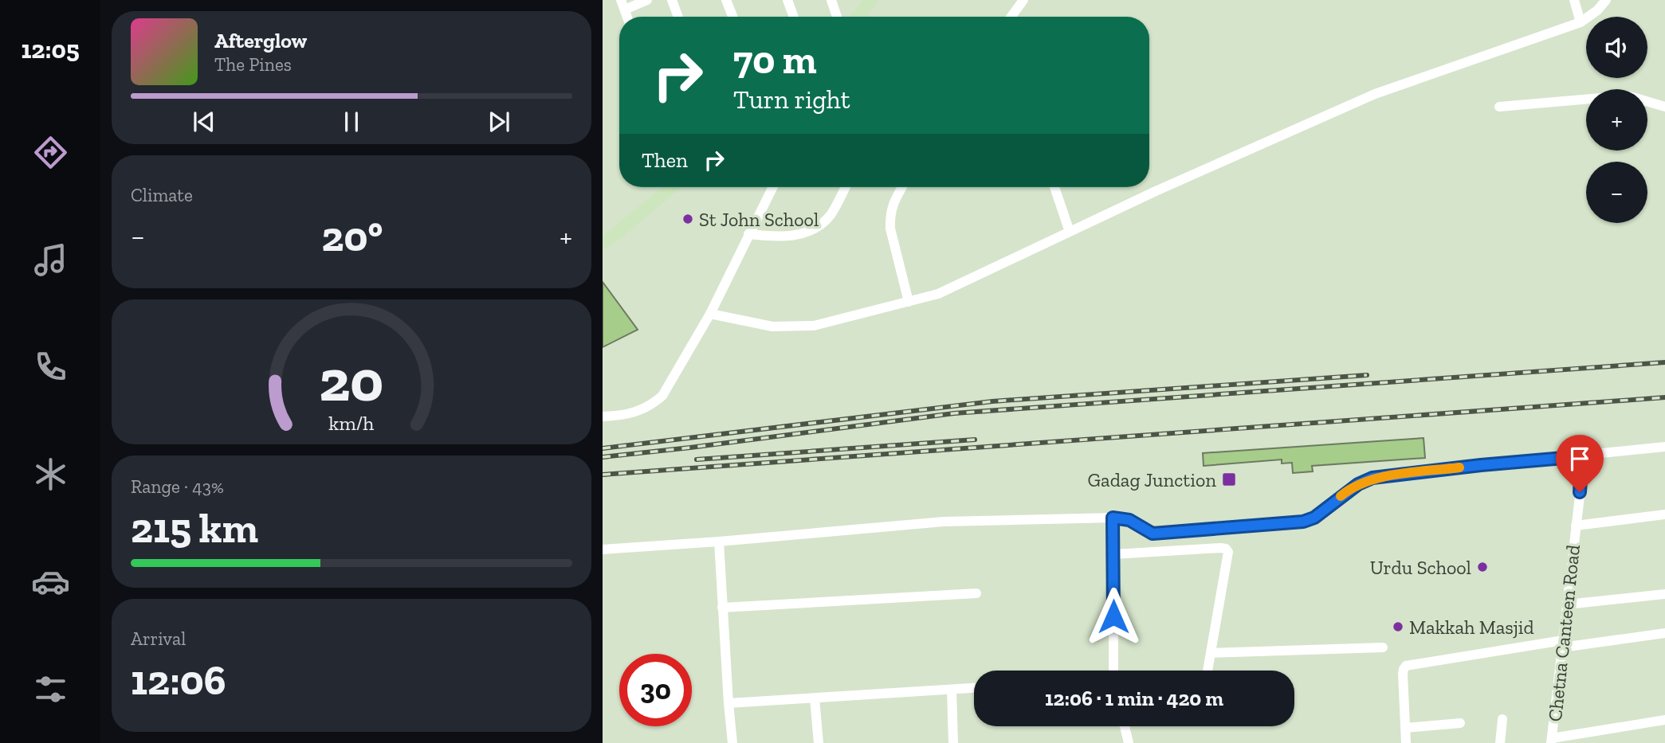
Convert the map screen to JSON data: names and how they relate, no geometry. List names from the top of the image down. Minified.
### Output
{"streets":{"street":["Chetna Canteen Road"]},"places":{"other":["St John School","Urdu School","Makkah Masjid"],"transit":["Gadag Junction"]},"page":{"tabs":"12:05","map_buttons":["+","−"],"turn":["70 m","Turn right"],"song":["Afterglow","The Pines"],"then":"Then","tile":["Climate",["Range · 43%","215 km"],["Arrival","12:06"]],"heat":["−","20°","+"],"limit":"30","trip":"12:06 · 1 min · 420 m","gauge":["20","km/h"]}}
